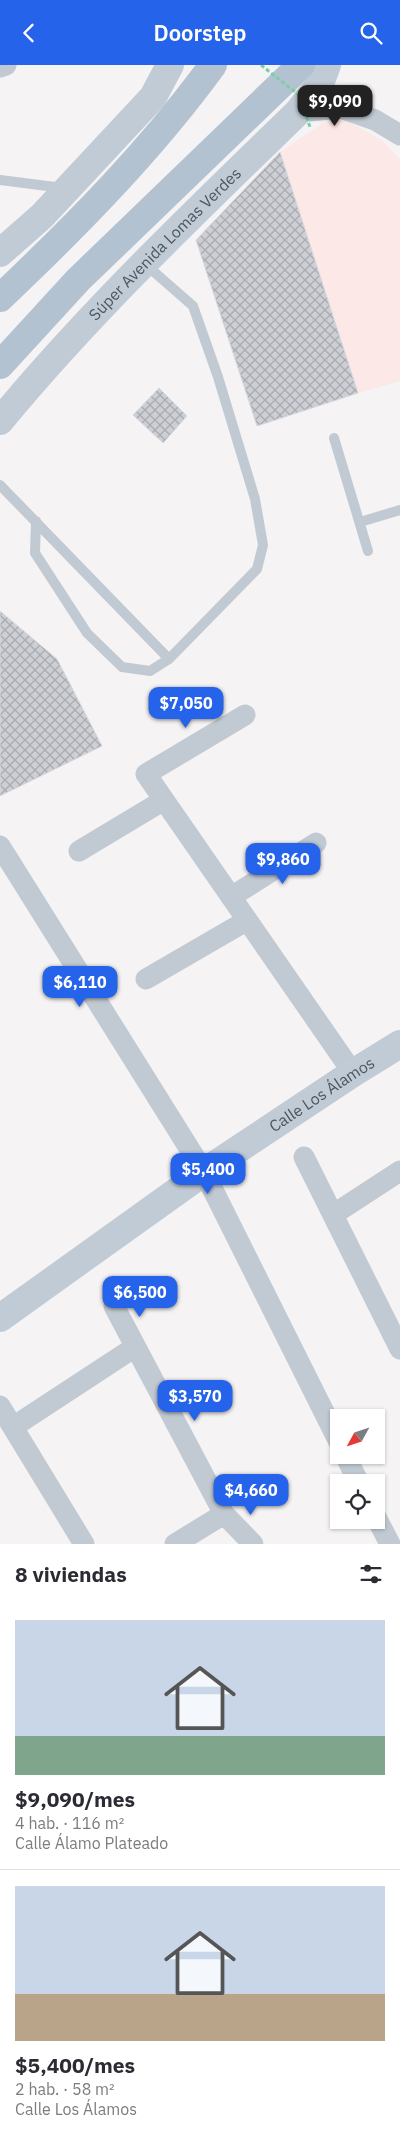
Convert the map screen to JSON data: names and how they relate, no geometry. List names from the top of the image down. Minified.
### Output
{"streets":{"main road":["Súper Avenida Lomas Verdes","Calle Los Álamos"]},"north":"bottom left","page":{"header":"Doorstep","price":["$9,090","$7,050","$9,860","$6,110","$5,400","$6,500","$3,570","$4,660"],"heading":"8 viviendas","list":[{"name":"$9,090/mes","note":"4 hab. · 116 m² · Calle Álamo Plateado"},{"name":"$5,400/mes","note":"2 hab. · 58 m² · Calle Los Álamos"}]}}
